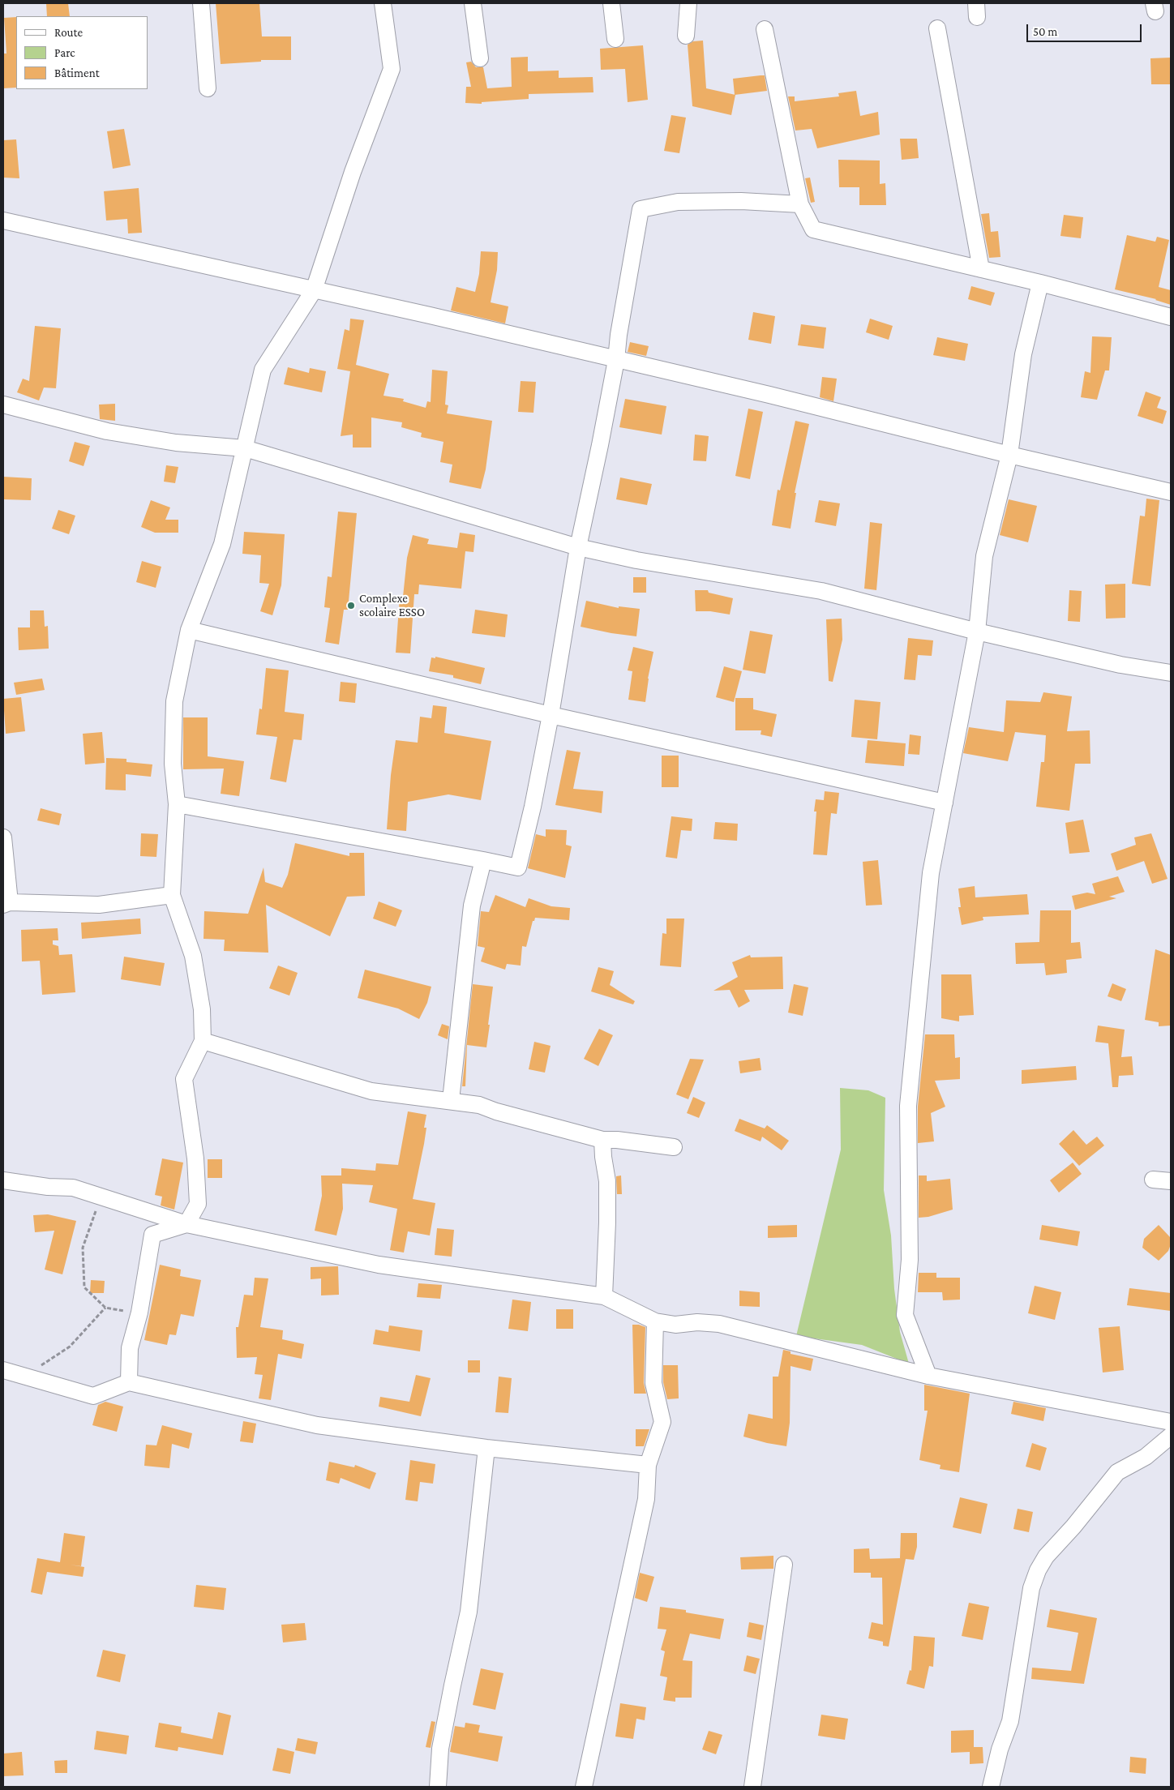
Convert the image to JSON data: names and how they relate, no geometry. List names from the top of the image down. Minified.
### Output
{"places":["Complexe scolaire ESSO"],"legend":["Route","Parc","Bâtiment"],"scale_bar":"50 m"}
